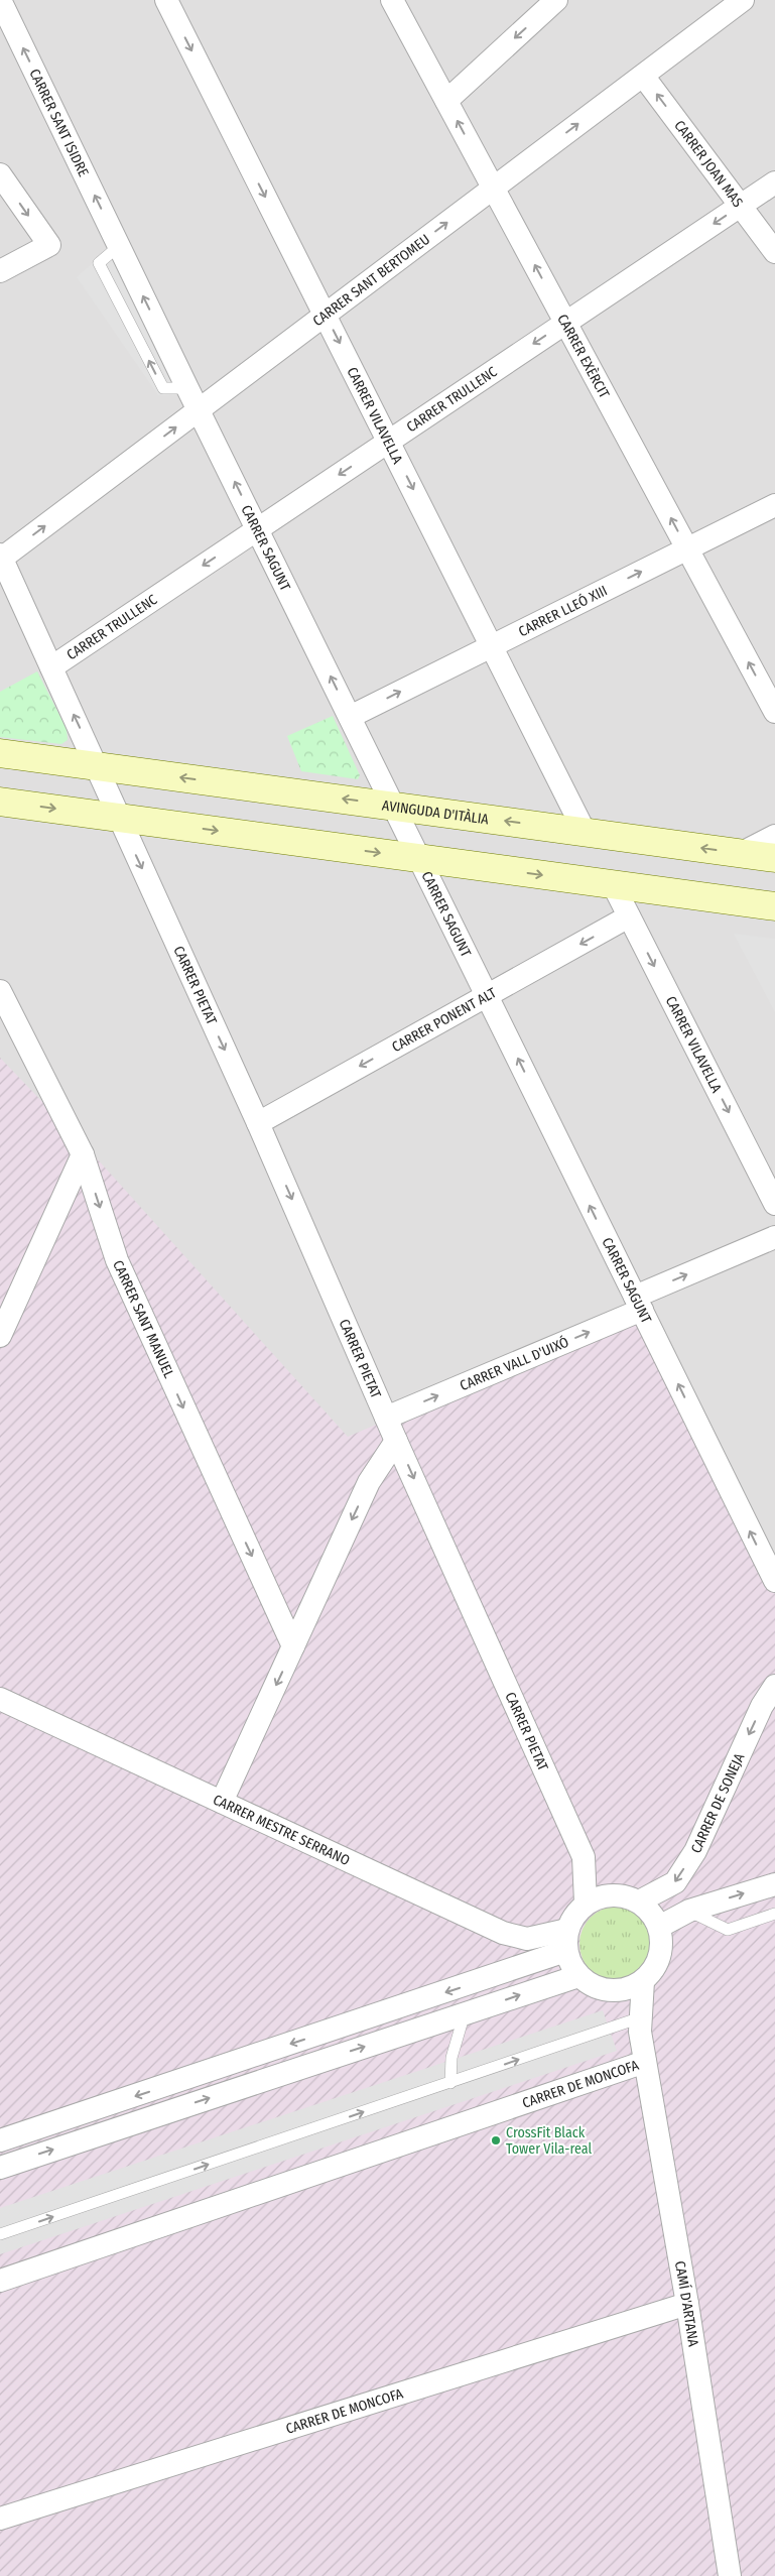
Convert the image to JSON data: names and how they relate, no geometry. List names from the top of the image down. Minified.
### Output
{"streets":{"main road":["AVINGUDA D'ITÀLIA"],"street":["CARRER SANT ISIDRE","CARRER JOAN MAS","CARRER SANT BERTOMEU","CARRER EXÈRCIT","CARRER TRULLENC","CARRER VILAVELLA","CARRER SAGUNT","CARRER LLEÓ XIII","CARRER PIETAT","CARRER PONENT ALT","CARRER SANT MANUEL","CARRER VALL D'UIXÓ","CARRER DE SONEJA","CARRER MESTRE SERRANO","CARRER DE MONCOFA","CAMÍ D'ARTANA"]},"crossings":[["CARRER SANT ISIDRE","CARRER SAGUNT"],["CARRER JOAN MAS","CARRER SANT BERTOMEU"],["CARRER JOAN MAS","CARRER TRULLENC"],["CARRER SANT BERTOMEU","CARRER EXÈRCIT"],["CARRER SANT BERTOMEU","CARRER VILAVELLA"],["CARRER SANT BERTOMEU","CARRER SAGUNT"],["CARRER EXÈRCIT","CARRER TRULLENC"],["CARRER EXÈRCIT","CARRER LLEÓ XIII"],["CARRER TRULLENC","CARRER VILAVELLA"],["CARRER TRULLENC","CARRER SAGUNT"],["CARRER VILAVELLA","CARRER LLEÓ XIII"],["CARRER VILAVELLA","AVINGUDA D'ITÀLIA"],["CARRER VILAVELLA","CARRER PONENT ALT"],["CARRER SAGUNT","CARRER LLEÓ XIII"],["CARRER SAGUNT","AVINGUDA D'ITÀLIA"],["CARRER SAGUNT","CARRER PONENT ALT"],["CARRER SAGUNT","CARRER VALL D'UIXÓ"],["CARRER PIETAT","CARRER PONENT ALT"],["CARRER PIETAT","CARRER VALL D'UIXÓ"],["CARRER PIETAT","CARRER DE SONEJA"],["CARRER PIETAT","CARRER MESTRE SERRANO"],["CARRER PIETAT","CAMÍ D'ARTANA"],["CARRER DE SONEJA","CARRER MESTRE SERRANO"],["CARRER DE SONEJA","CAMÍ D'ARTANA"],["CARRER MESTRE SERRANO","CAMÍ D'ARTANA"],["CARRER DE MONCOFA","CAMÍ D'ARTANA"]],"one_way":["CARRER SANT ISIDRE","CARRER JOAN MAS","CARRER SANT BERTOMEU","CARRER EXÈRCIT","CARRER TRULLENC","CARRER VILAVELLA","CARRER SAGUNT","CARRER LLEÓ XIII","CARRER PIETAT","CARRER PONENT ALT","CARRER SANT MANUEL","CARRER VALL D'UIXÓ","CARRER DE SONEJA"],"places":["CrossFit Black Tower Vila-real"]}
